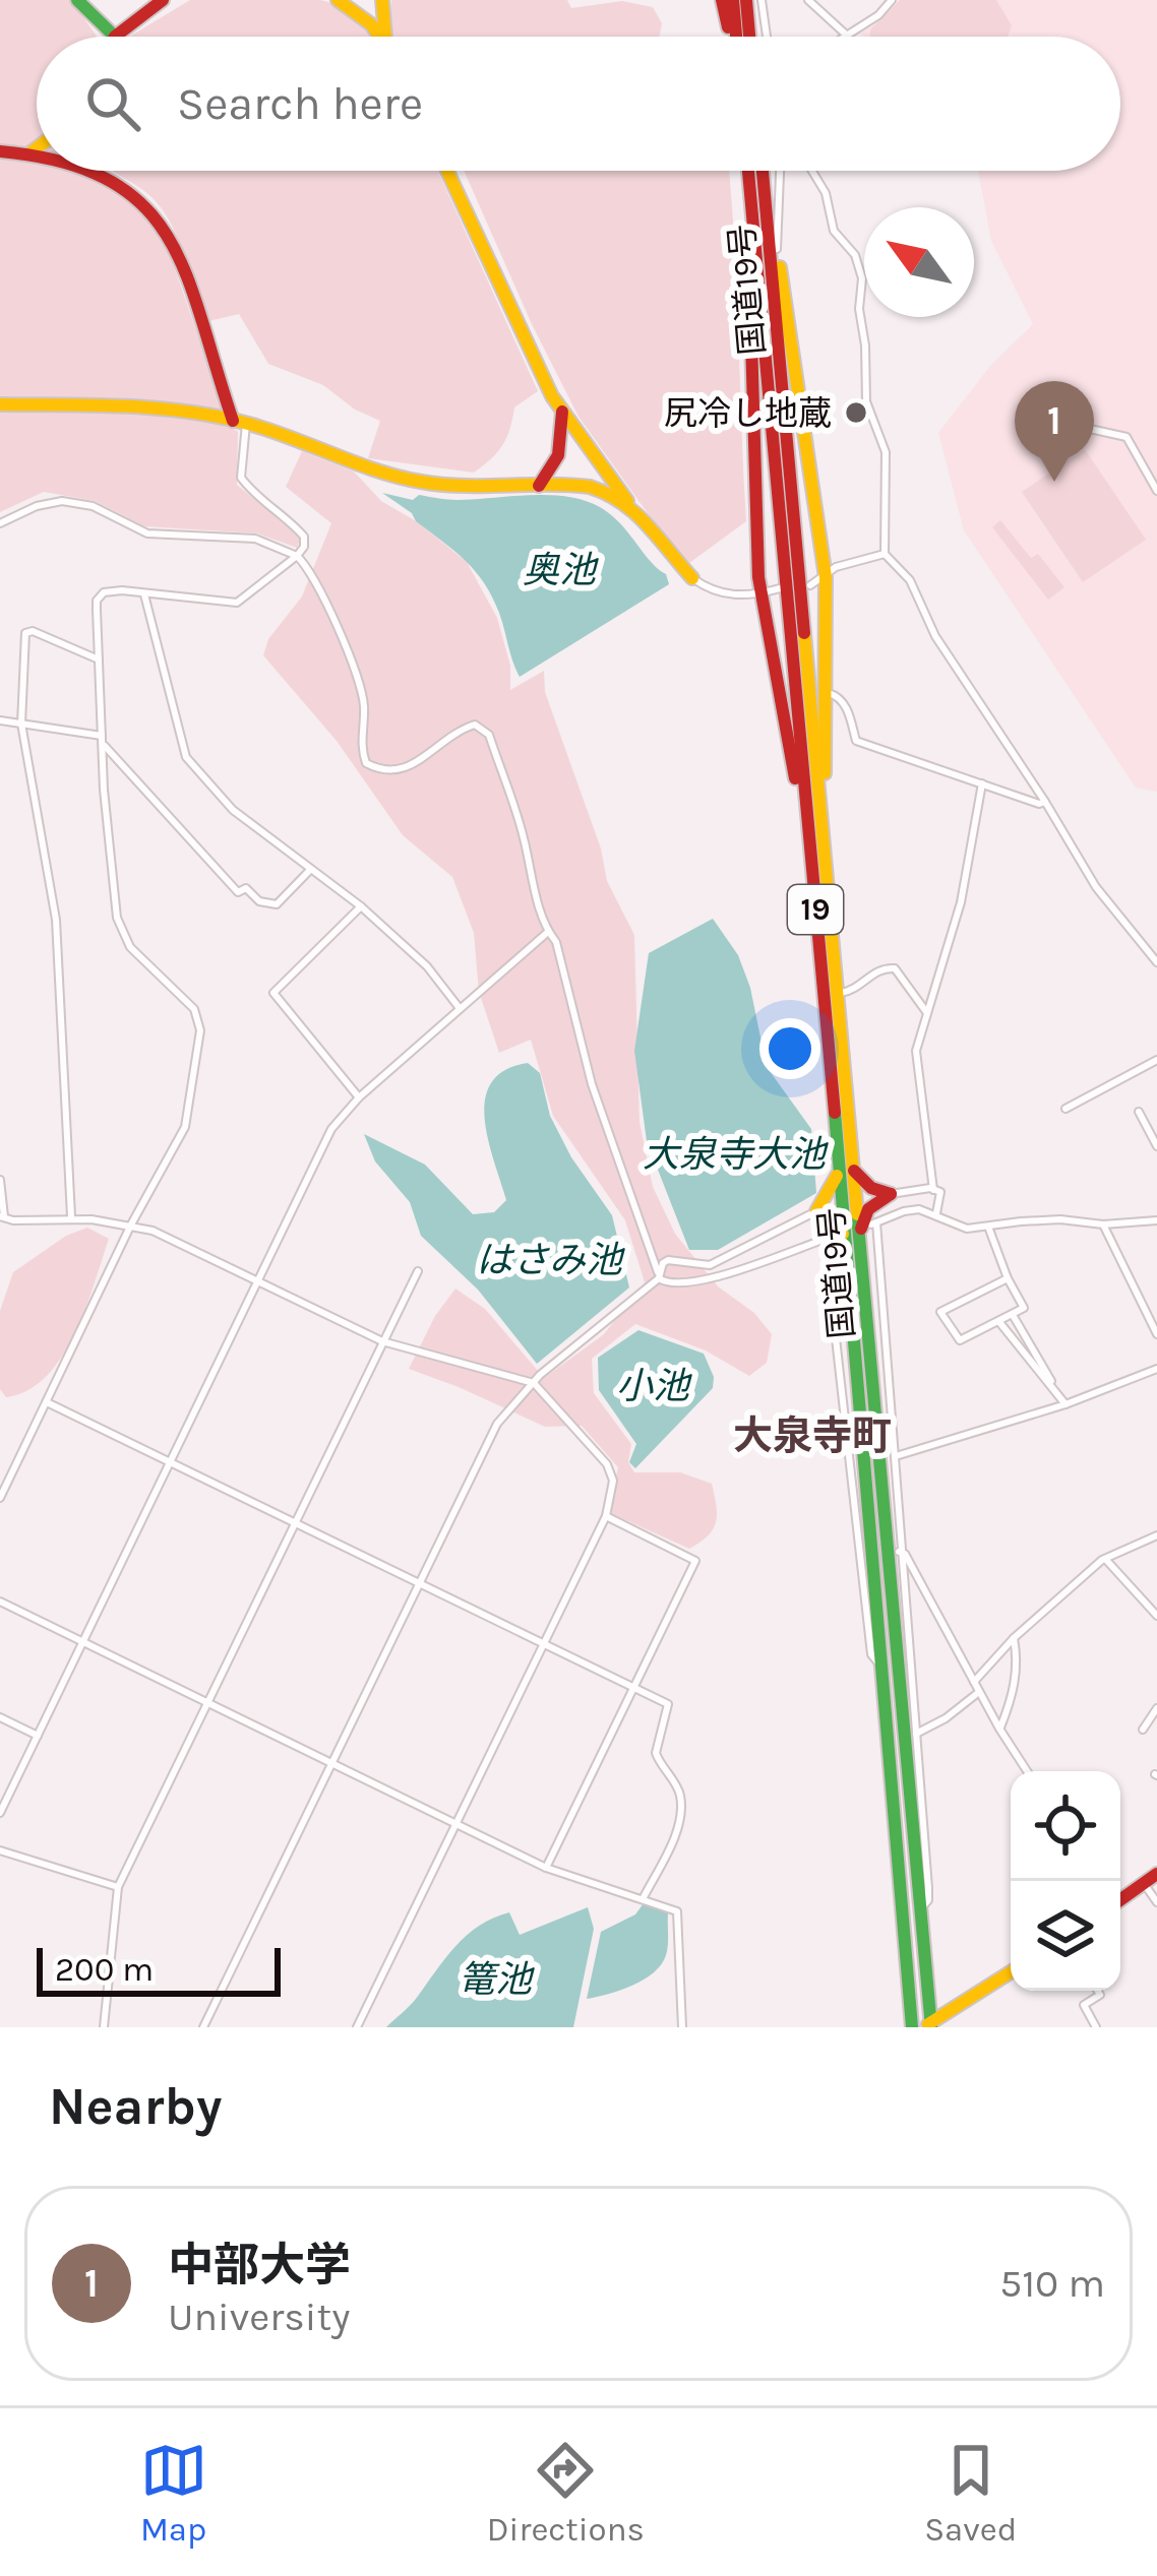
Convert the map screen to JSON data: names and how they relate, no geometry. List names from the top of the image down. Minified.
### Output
{"streets":{"main road":["国道19号","19"]},"districts":["大泉寺町"],"water":["奥池","大泉寺大池","はさみ池","小池","篭池"],"places":["尻冷し地蔵"],"scale_bar":"200 m","north":"top left","page":{"search":"Search here","pins":"1","scale":"200 m","heading":"Nearby","list":[{"mark":"1","name":"中部大学","note":"University","value":"510 m"}],"nav":["Map","Directions","Saved"]}}
